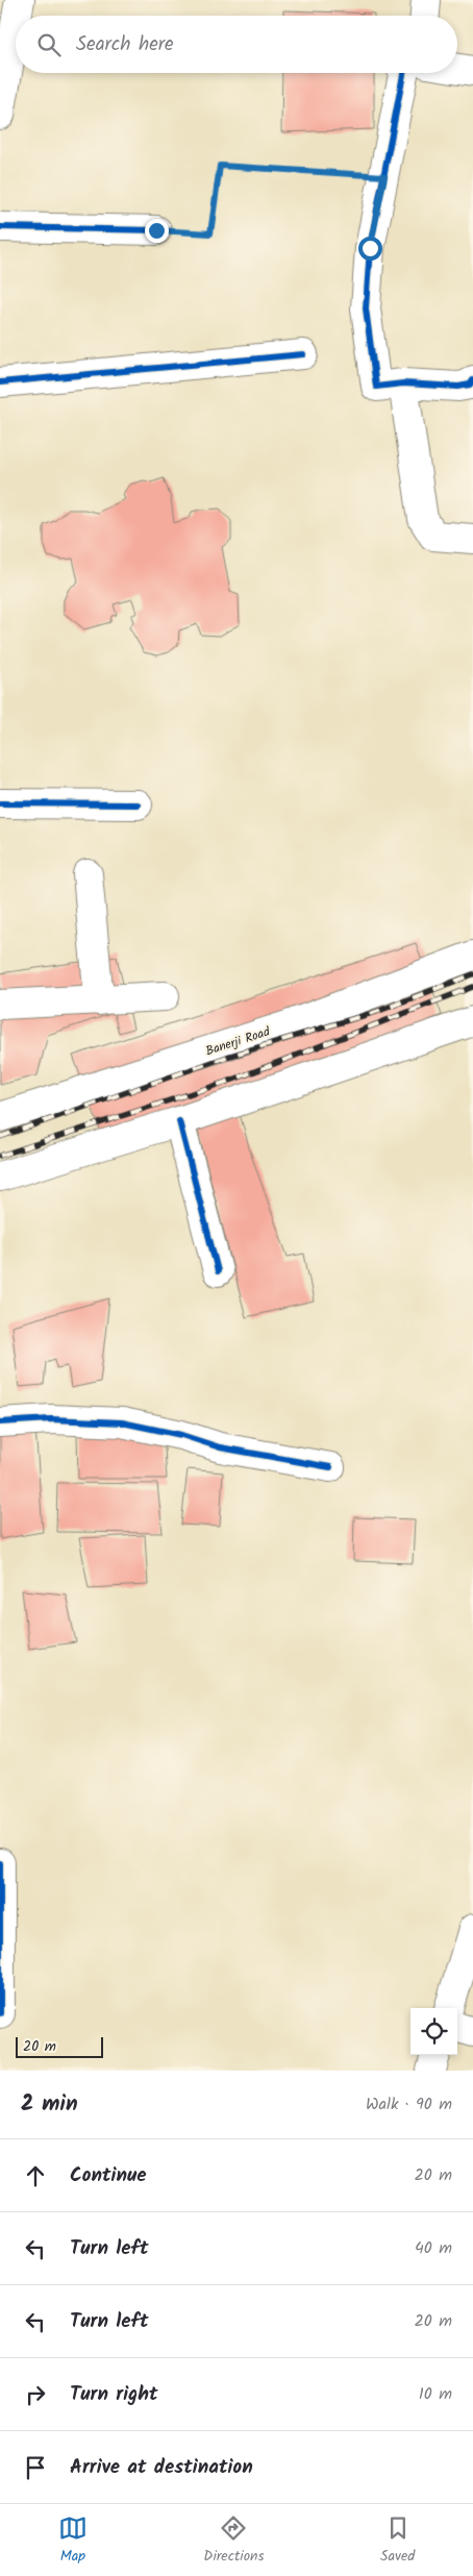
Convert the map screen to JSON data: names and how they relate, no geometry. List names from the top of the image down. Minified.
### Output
{"streets":{"street":["Banerji Road"]},"scale_bar":"20 m","page":{"search":"Search here","scale":"20 m","heading":["2 min","Walk · 90 m"],"list":[["Continue","20 m"],["Turn left","40 m"],["Turn left","20 m"],["Turn right","10 m"],"Arrive at destination"],"nav":["Map","Directions","Saved"]}}
